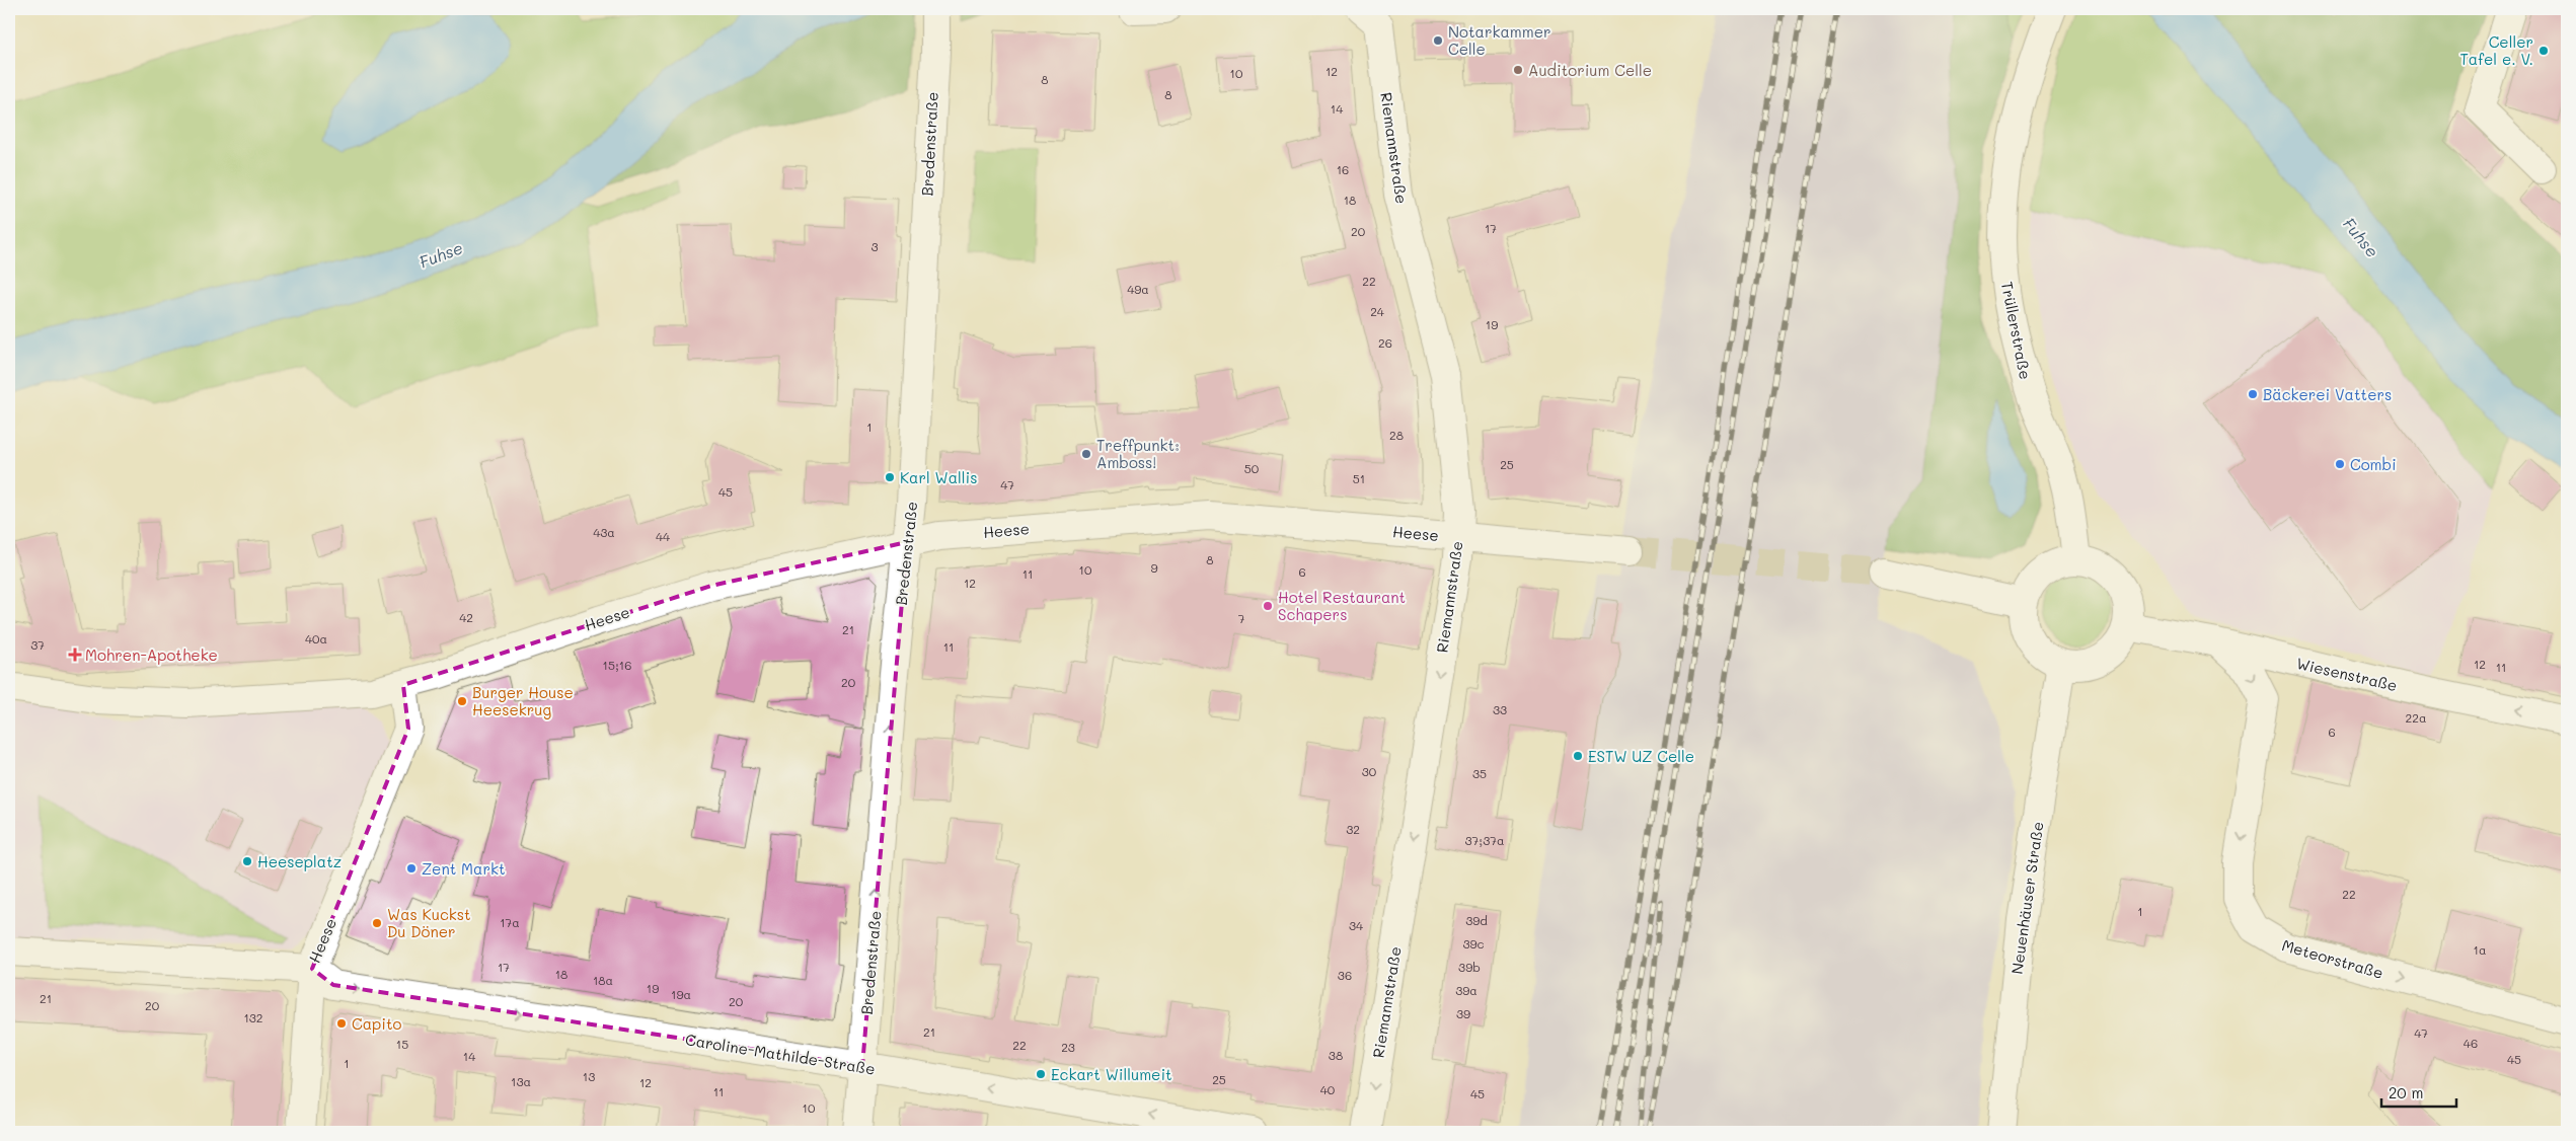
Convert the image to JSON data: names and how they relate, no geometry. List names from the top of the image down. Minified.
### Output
{"streets":{"street":["Bredenstraße","Riemannstraße","Trüllerstraße","Heese","Wiesenstraße","Neuenhäuser Straße","Meteorstraße","Caroline-Mathilde-Straße"]},"crossings":[["Bredenstraße","Heese"],["Bredenstraße","Caroline-Mathilde-Straße"],["Riemannstraße","Heese"],["Trüllerstraße","Wiesenstraße"],["Trüllerstraße","Neuenhäuser Straße"],["Heese","Caroline-Mathilde-Straße"],["Wiesenstraße","Neuenhäuser Straße"],["Wiesenstraße","Meteorstraße"]],"one_way":["Bredenstraße","Riemannstraße","Wiesenstraße","Meteorstraße"],"water":["Fuhse"],"places":{"other":["Notarkammer Celle","Celler Tafel e. V.","Auditorium Celle","Bäckerei Vatters","Treffpunkt: Amboss!","Combi","Karl Wallis","Hotel Restaurant Schapers","Burger House Heesekrug","ESTW UZ Celle","Heeseplatz","Zent Markt","Was Kuckst Du Döner","Capito","Eckart Willumeit"],"health":["Mohren-Apotheke"]},"house_numbers":["12","10","8","8","14","16","18","17","20","3","22","49a","24","19","26","1","28","25","50","51","47","45","43a","44","8","9","10","6","11","12","42","7","21","40a","37","11","12","15;16","11","20","33","22a","6","30","35","32","37;37a","22","1","39d","17a","34","39c","1a","17","39b","18","36","18a","19","39a","19a","21","20","20","39","132","21","47","46","15","22","23","38","14","45","1","13","25","13a","12","40","11","45","10"],"scale_bar":"20 m"}
